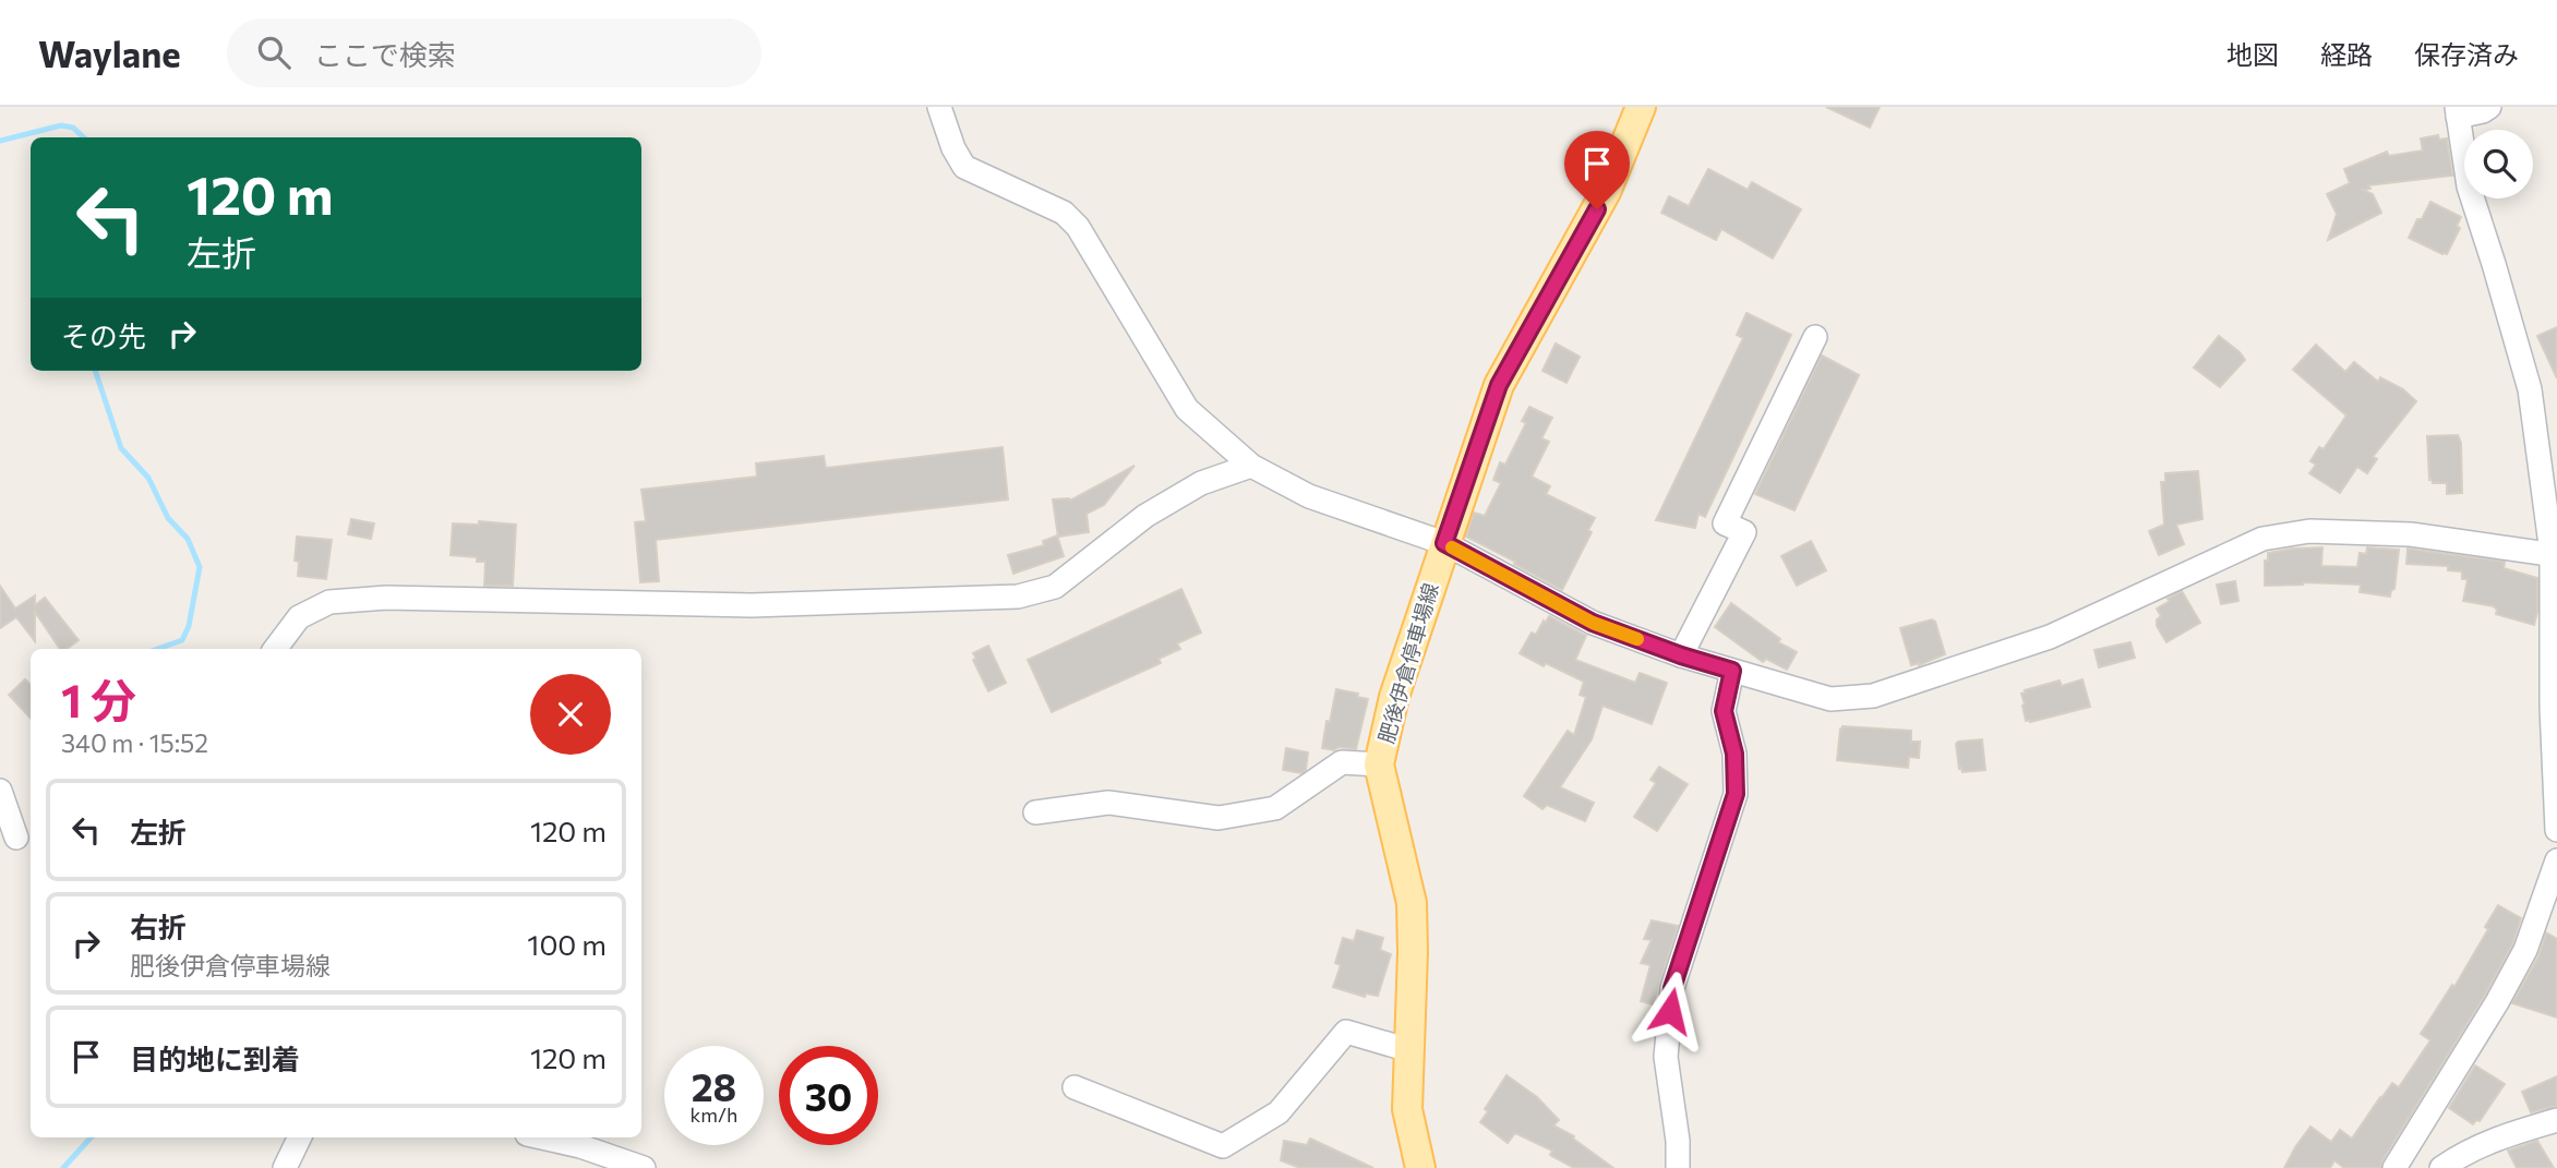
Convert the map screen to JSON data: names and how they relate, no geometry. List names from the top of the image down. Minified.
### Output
{"streets":{"main road":["肥後伊倉停車場線"]},"page":{"header":"Waylane","search":"ここで検索","nav":["地図","経路","保存済み"],"turn":["120 m","左折"],"then":"その先","heading":["1 分","340 m · 15:52"],"list":[{"name":"左折","value":"120 m"},{"name":"右折","note":"肥後伊倉停車場線","value":"100 m"},{"name":"目的地に到着","value":"120 m"}],"speed":"28 km/h","limit":"30"}}
